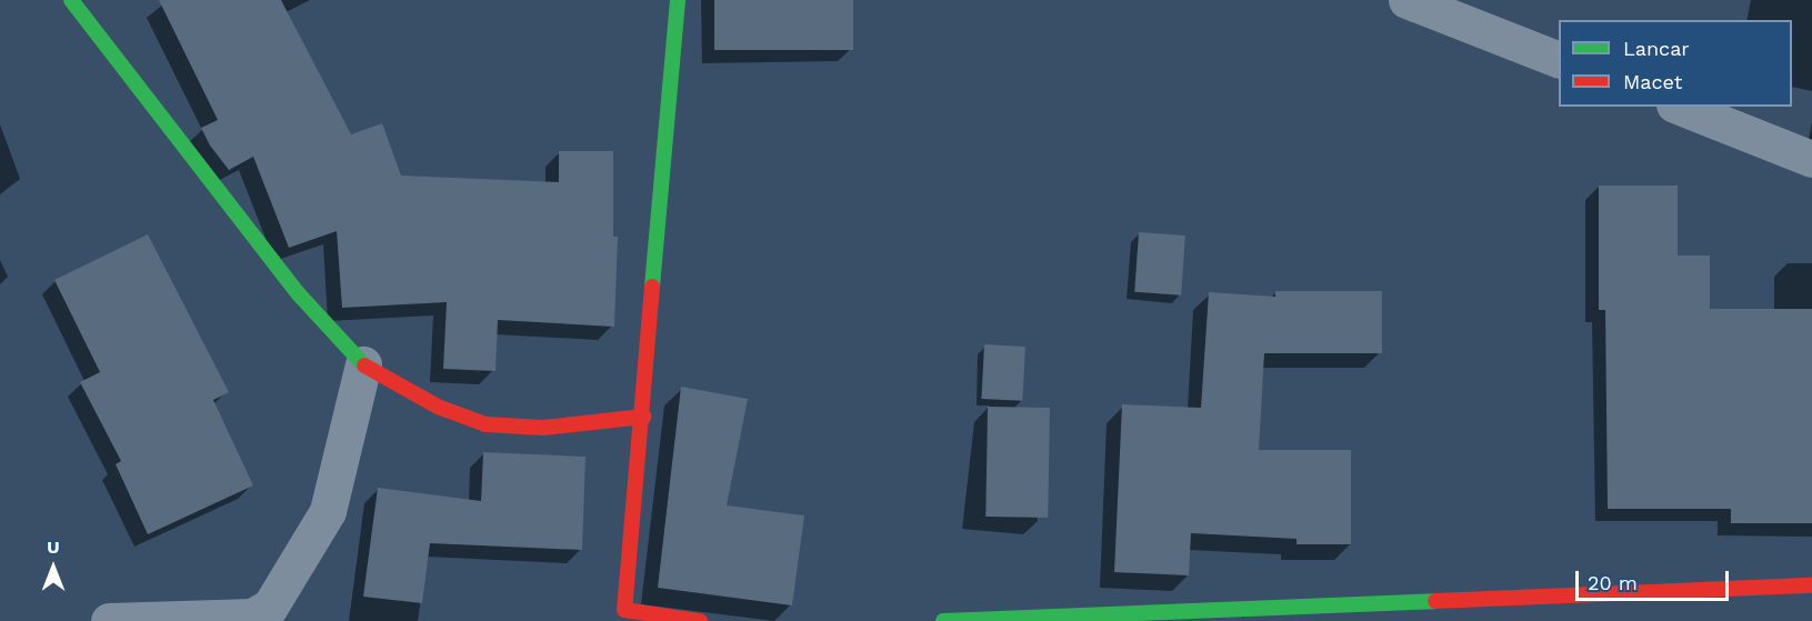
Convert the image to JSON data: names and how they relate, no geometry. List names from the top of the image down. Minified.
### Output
{"legend":["Lancar","Macet"],"scale_bar":"20 m","north":"top"}
